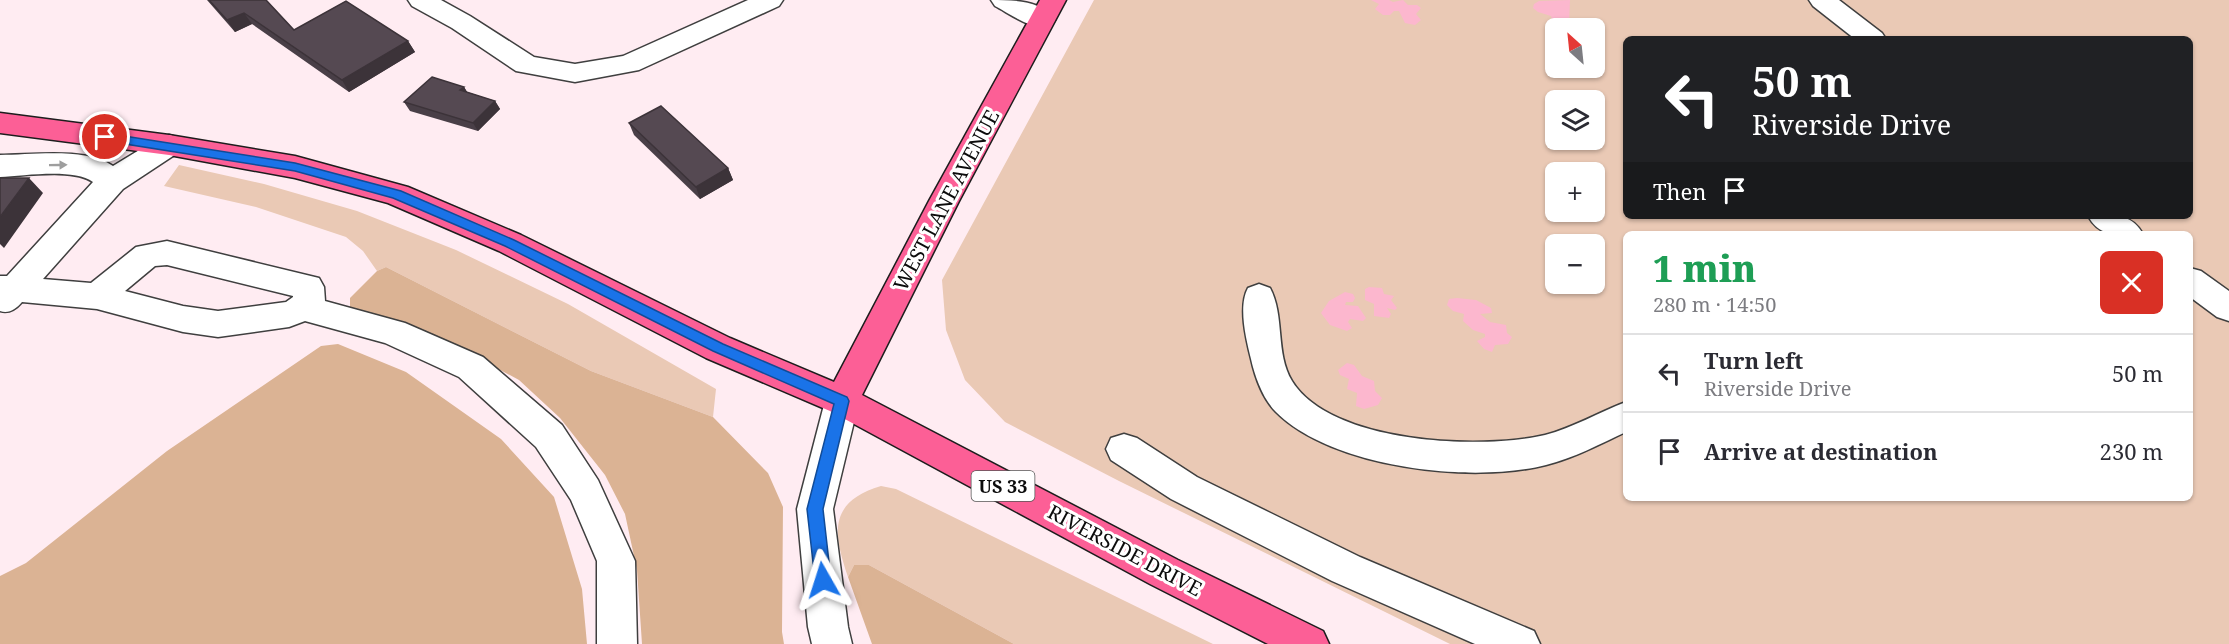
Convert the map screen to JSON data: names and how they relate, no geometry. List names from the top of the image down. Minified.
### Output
{"streets":{"main road":["WEST LANE AVENUE","US 33","RIVERSIDE DRIVE"]},"crossings":[["WEST LANE AVENUE","RIVERSIDE DRIVE"]],"north":"top left","page":{"map_buttons":["+","−"],"turn":["50 m","Riverside Drive"],"then":"Then","heading":["1 min","280 m · 14:50"],"list":[{"name":"Turn left","note":"Riverside Drive","value":"50 m"},{"name":"Arrive at destination","value":"230 m"}]}}
